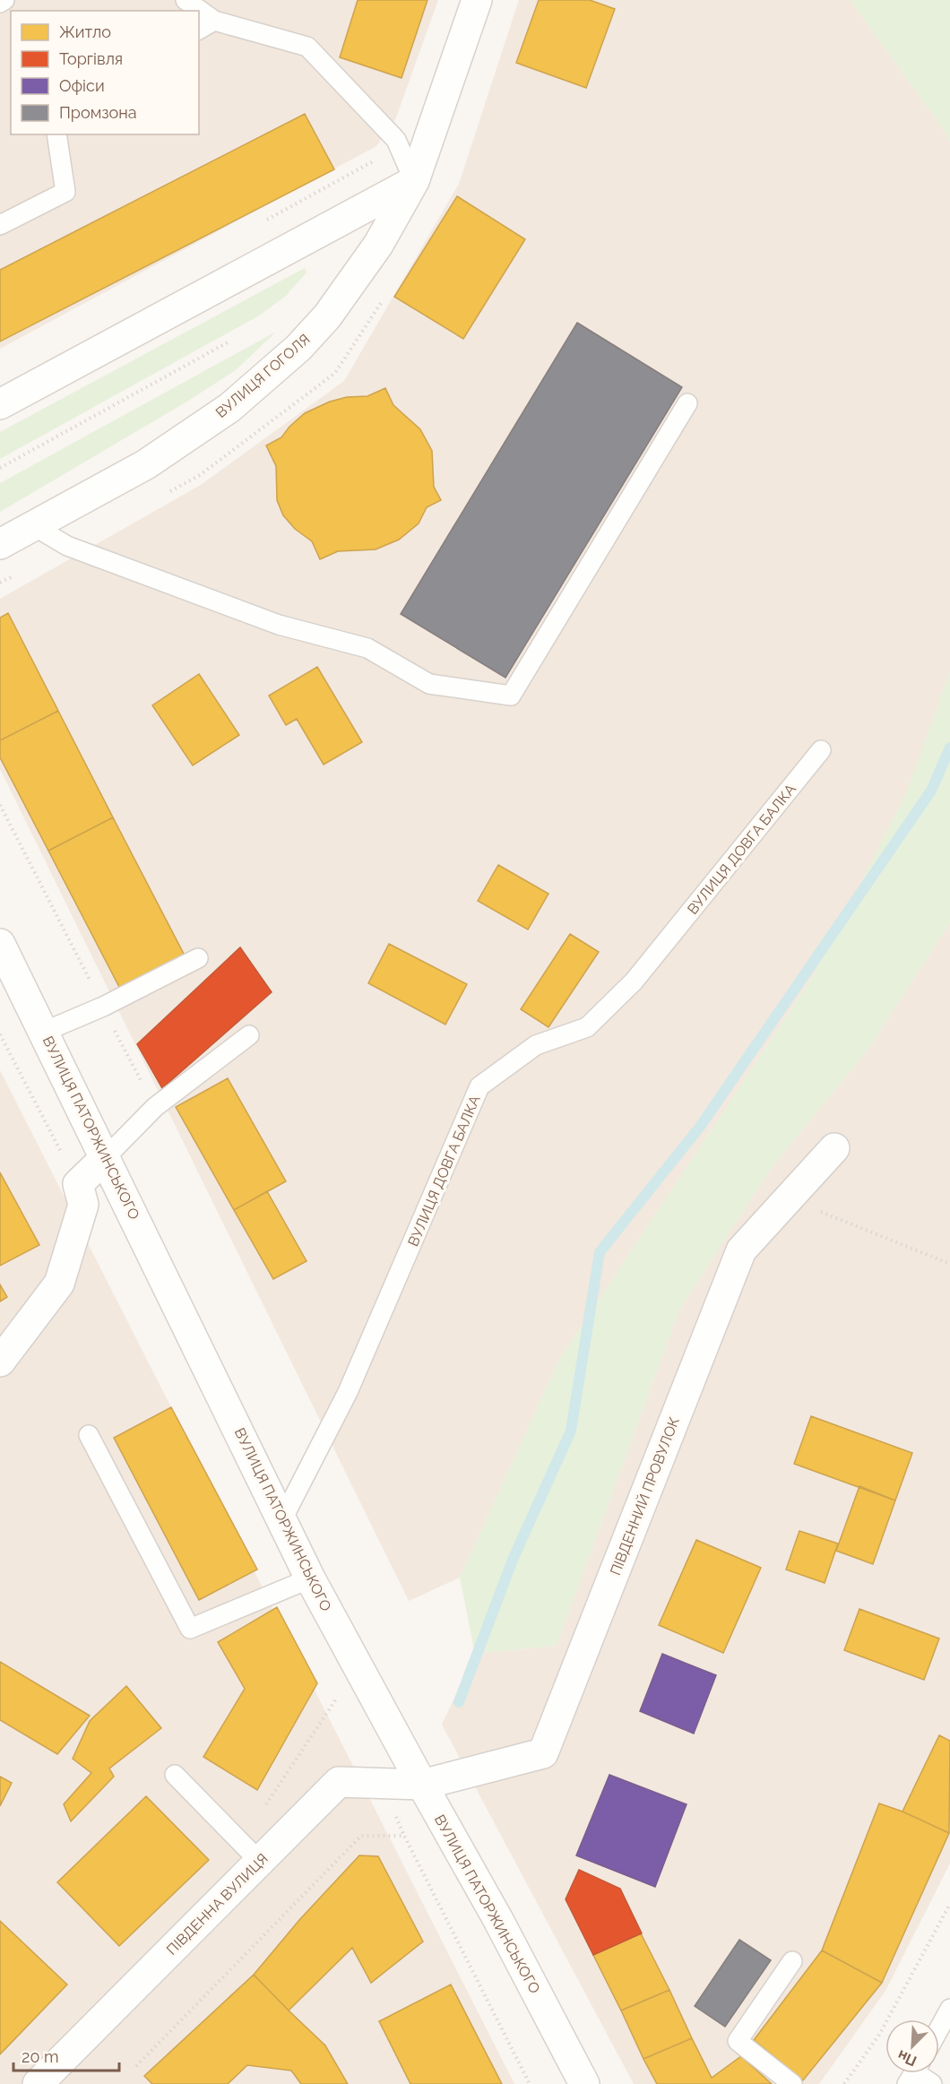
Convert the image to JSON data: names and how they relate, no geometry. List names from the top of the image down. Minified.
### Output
{"streets":{"street":["ВУЛИЦЯ ГОГОЛЯ","ВУЛИЦЯ ПАТОРЖИНСЬКОГО","ПІВДЕННИЙ ПРОВУЛОК","ПІВДЕННА ВУЛИЦЯ"],"lane":["ВУЛИЦЯ ДОВГА БАЛКА"]},"crossings":[["ВУЛИЦЯ ДОВГА БАЛКА","ВУЛИЦЯ ПАТОРЖИНСЬКОГО"],["ВУЛИЦЯ ПАТОРЖИНСЬКОГО","ПІВДЕННИЙ ПРОВУЛОК"],["ВУЛИЦЯ ПАТОРЖИНСЬКОГО","ПІВДЕННА ВУЛИЦЯ"],["ПІВДЕННИЙ ПРОВУЛОК","ПІВДЕННА ВУЛИЦЯ"]],"legend":["Житло","Торгівля","Офіси","Промзона"],"scale_bar":"20 m","north":"bottom left"}
